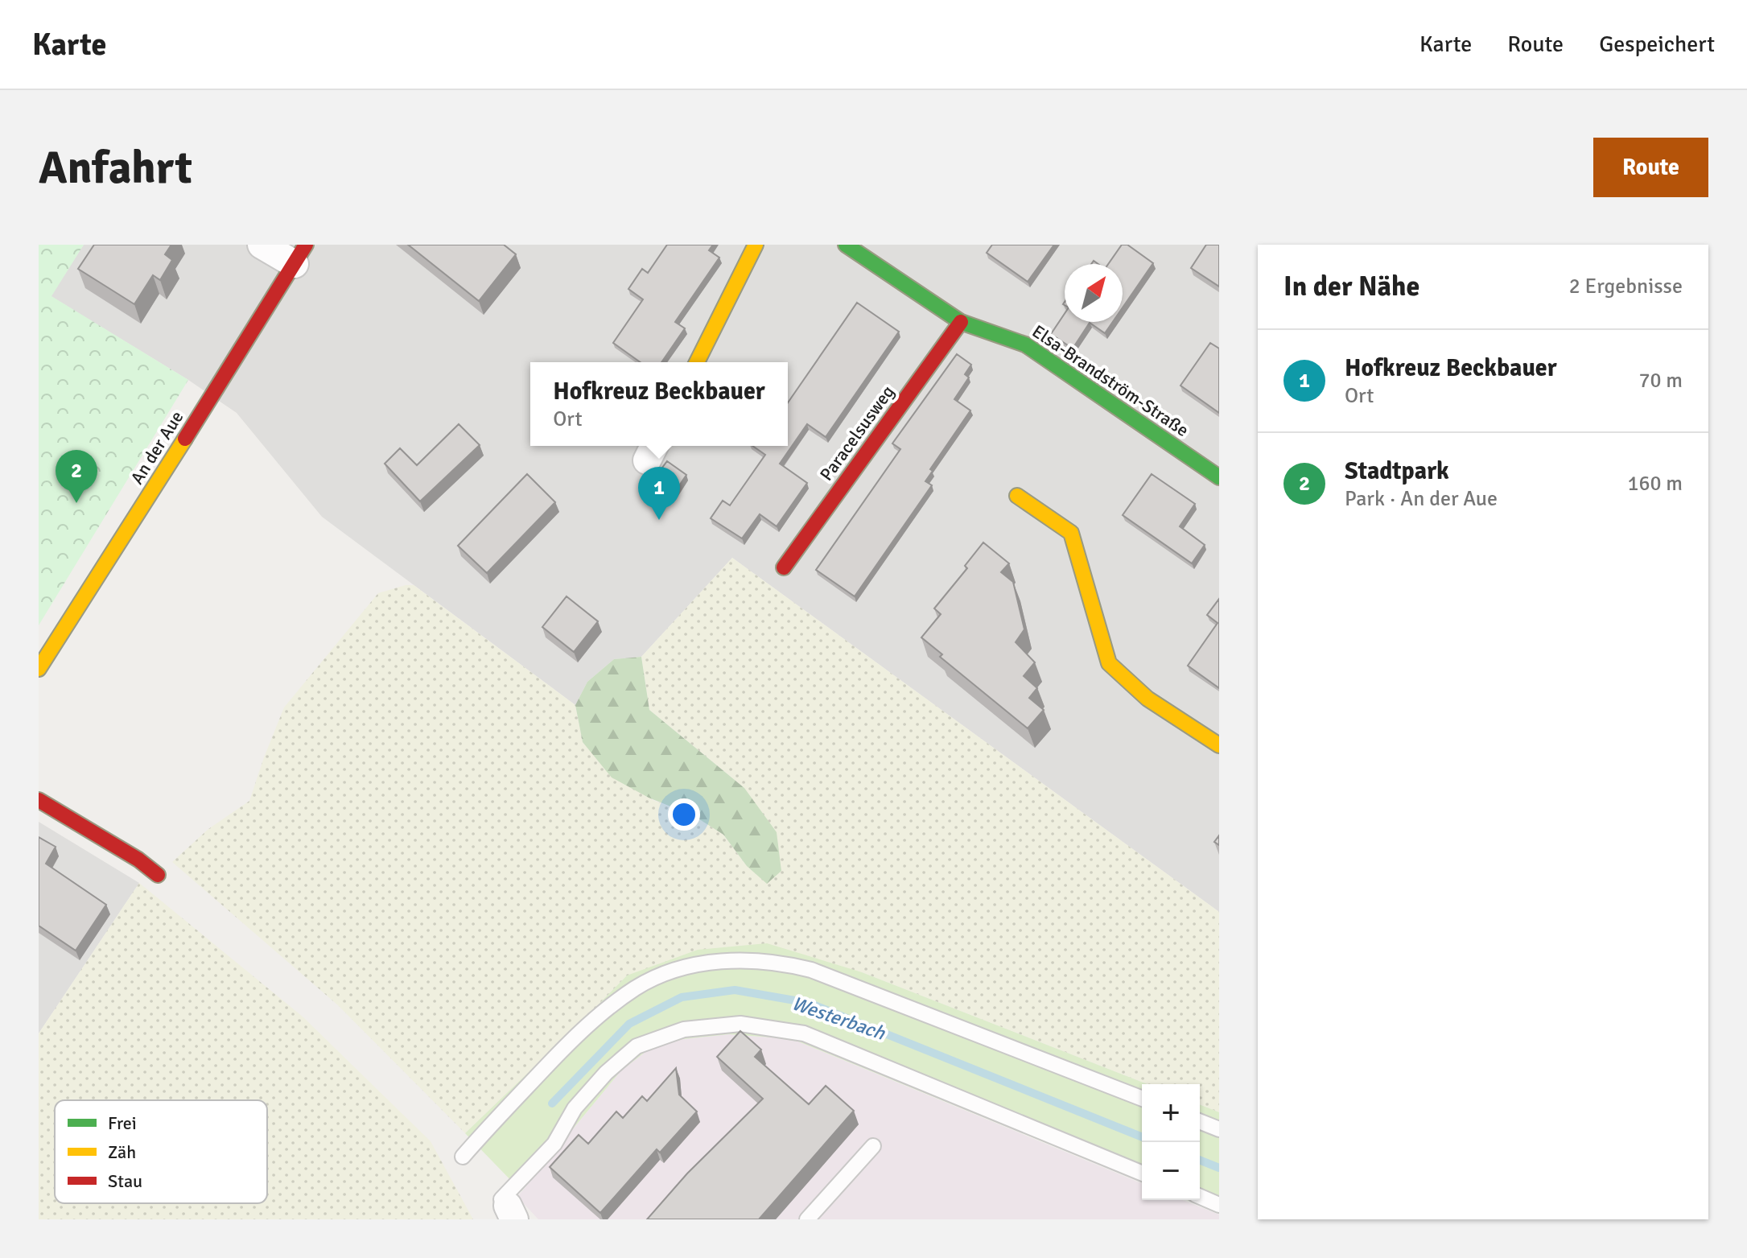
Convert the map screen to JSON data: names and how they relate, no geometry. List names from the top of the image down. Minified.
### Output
{"streets":{"street":["Elsa-Brandström-Straße","Paracelsusweg","An der Aue"]},"crossings":[["Elsa-Brandström-Straße","Paracelsusweg"]],"water":["Westerbach"],"legend":["Frei","Zäh","Stau"],"north":"top right","page":{"header":"Karte","nav":["Karte","Route","Gespeichert"],"buttons":"Route","title":"Anfahrt","heading":["In der Nähe","2 Ergebnisse"],"list":[{"mark":"1","name":"Hofkreuz Beckbauer","note":"Ort","value":"70 m"},{"mark":"2","name":"Stadtpark","note":"Park · An der Aue","value":"160 m"}],"popup":["Hofkreuz Beckbauer","Ort"],"pins":["2","1"],"map_buttons":["+","−"]}}
